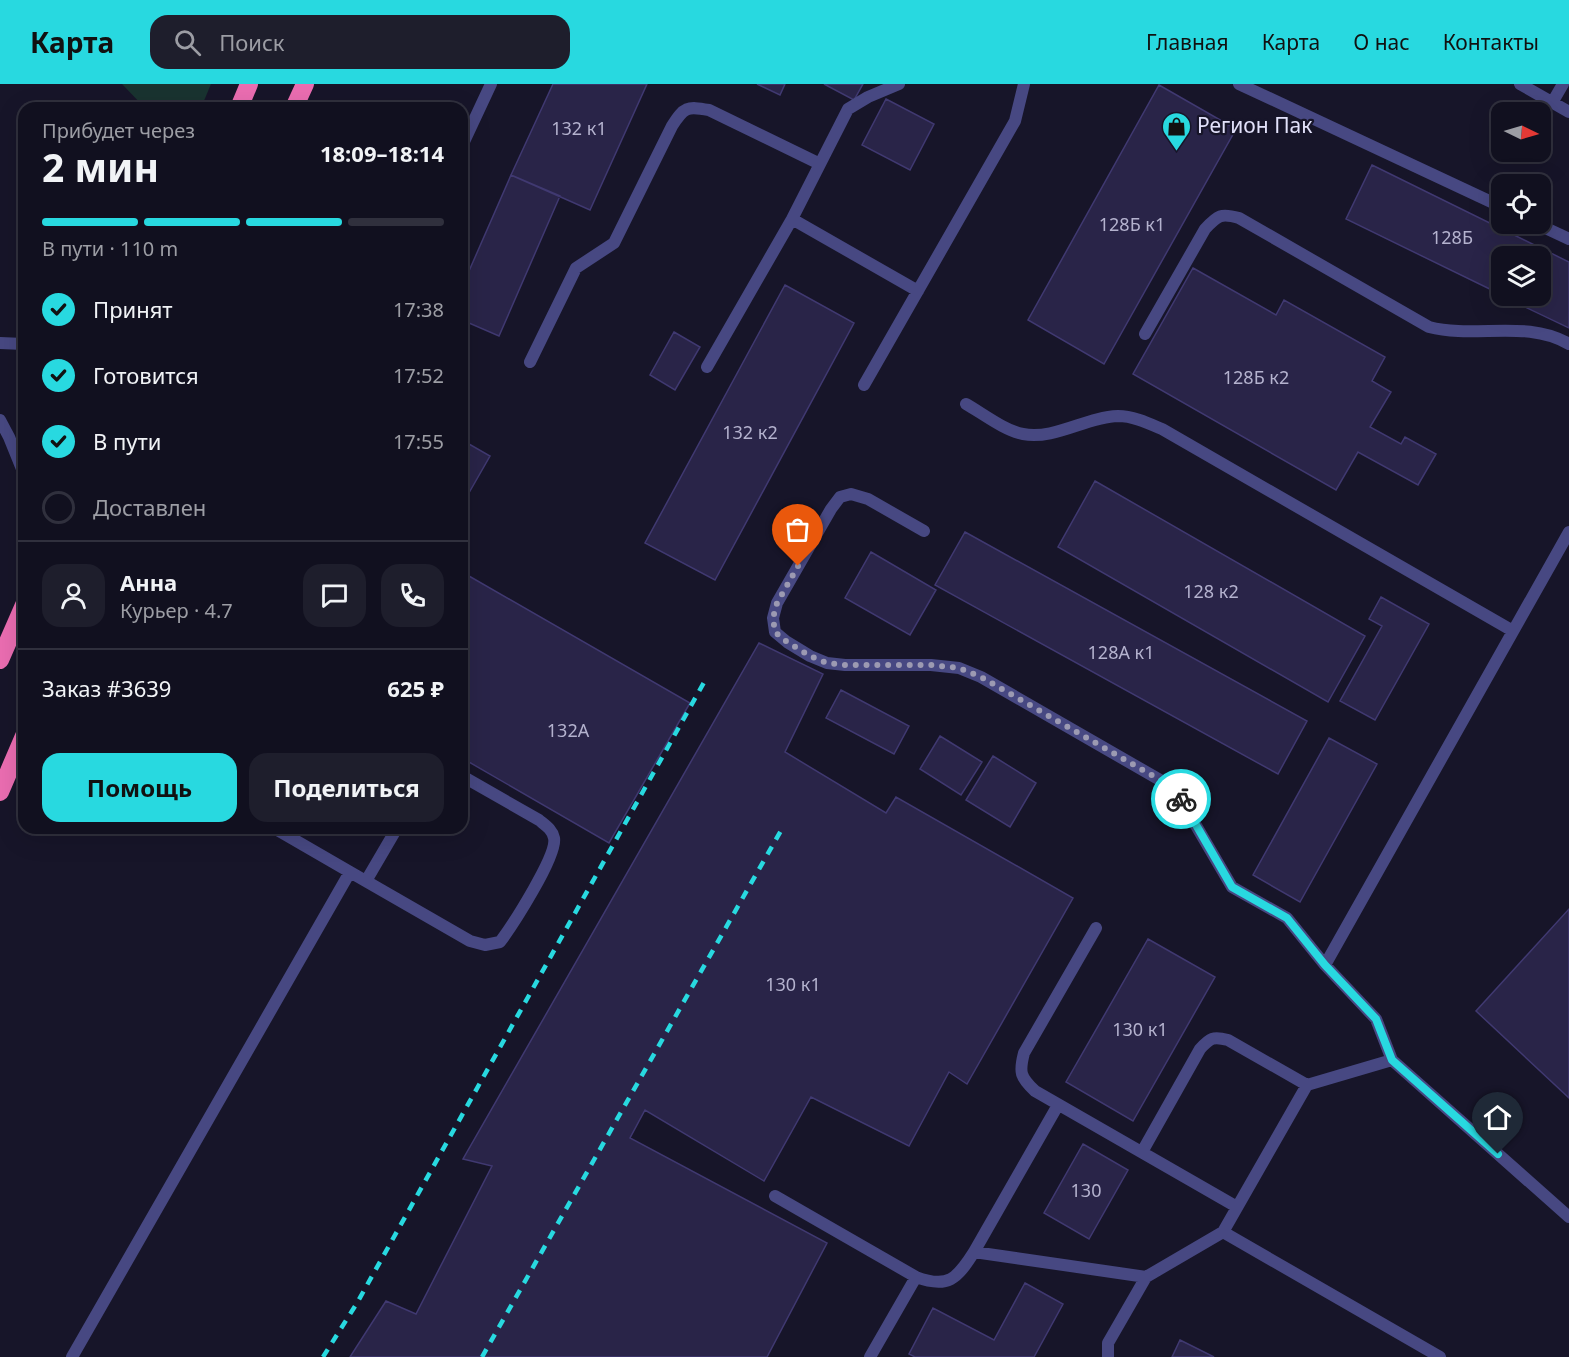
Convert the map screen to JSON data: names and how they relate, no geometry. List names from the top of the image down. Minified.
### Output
{"places":{"shop":["Регион Пак"]},"house_numbers":["132 к1","128Б к1","128Б","128Б к2","132 к2","128 к2","128А к1","132А","130 к1","130 к1","130"],"north":"right","page":{"header":"Карта","search":"Поиск","nav":["Главная","Карта","О нас","Контакты"],"heading":["2 мин","Прибудет через","18:09–18:14"],"panel":["Анна","Курьер · 4.7","Заказ #3639","625 ₽"],"bar":"В пути · 110 m","list":[["Принят","17:38"],["Готовится","17:52"],["В пути","17:55"],"Доставлен"],"buttons":["Помощь","Поделиться"]}}
